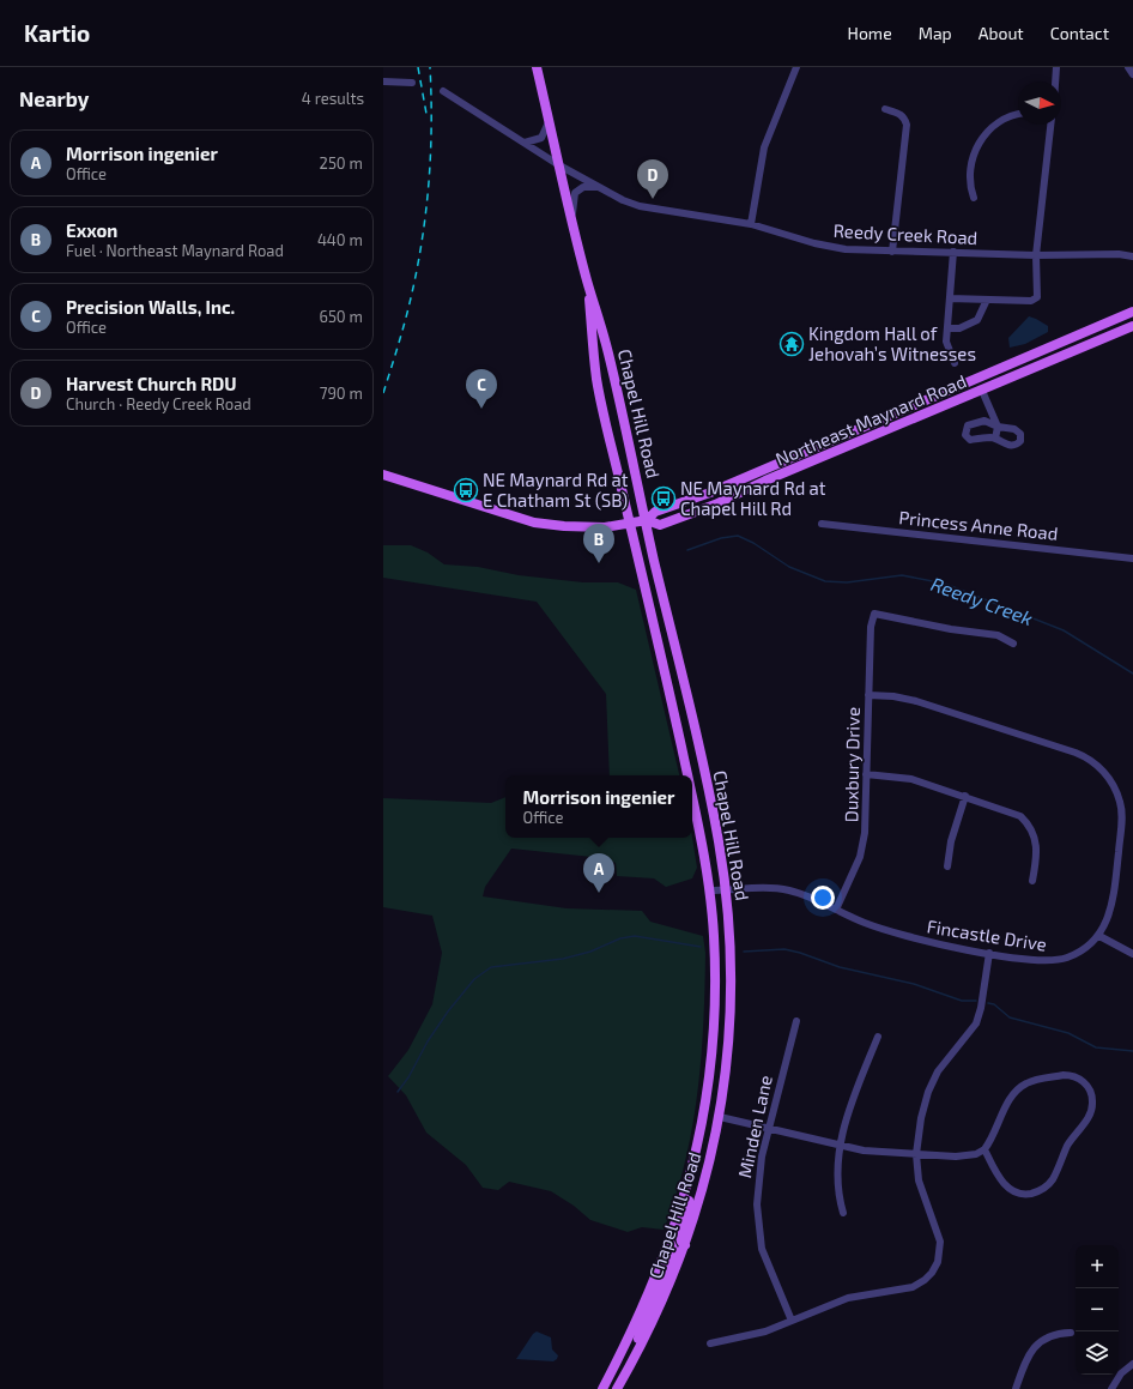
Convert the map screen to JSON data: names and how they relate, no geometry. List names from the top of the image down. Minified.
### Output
{"streets":{"main road":["Chapel Hill Road","Northeast Maynard Road"],"street":["Reedy Creek Road","Princess Anne Road","Duxbury Drive","Fincastle Drive","Minden Lane"]},"crossings":[["Reedy Creek Road","Chapel Hill Road"],["Chapel Hill Road","Northeast Maynard Road"],["Chapel Hill Road","Fincastle Drive"],["Duxbury Drive","Fincastle Drive"]],"water":["Reedy Creek"],"places":{"temple":["Kingdom Hall of Jehovah’s Witnesses"],"bus stop":["NE Maynard Rd at E Chatham St (SB)","NE Maynard Rd at Chapel Hill Rd"]},"north":"right","page":{"header":"Kartio","nav":["Home","Map","About","Contact"],"heading":["Nearby","4 results"],"list":[{"mark":"A","name":"Morrison ingenier","note":"Office","value":"250 m"},{"mark":"B","name":"Exxon","note":"Fuel · Northeast Maynard Road","value":"440 m"},{"mark":"C","name":"Precision Walls, Inc.","note":"Office","value":"650 m"},{"mark":"D","name":"Harvest Church RDU","note":"Church · Reedy Creek Road","value":"790 m"}],"pins":["D","C","B","A"],"popup":["Morrison ingenier","Office"],"map_buttons":["+","−"]}}
